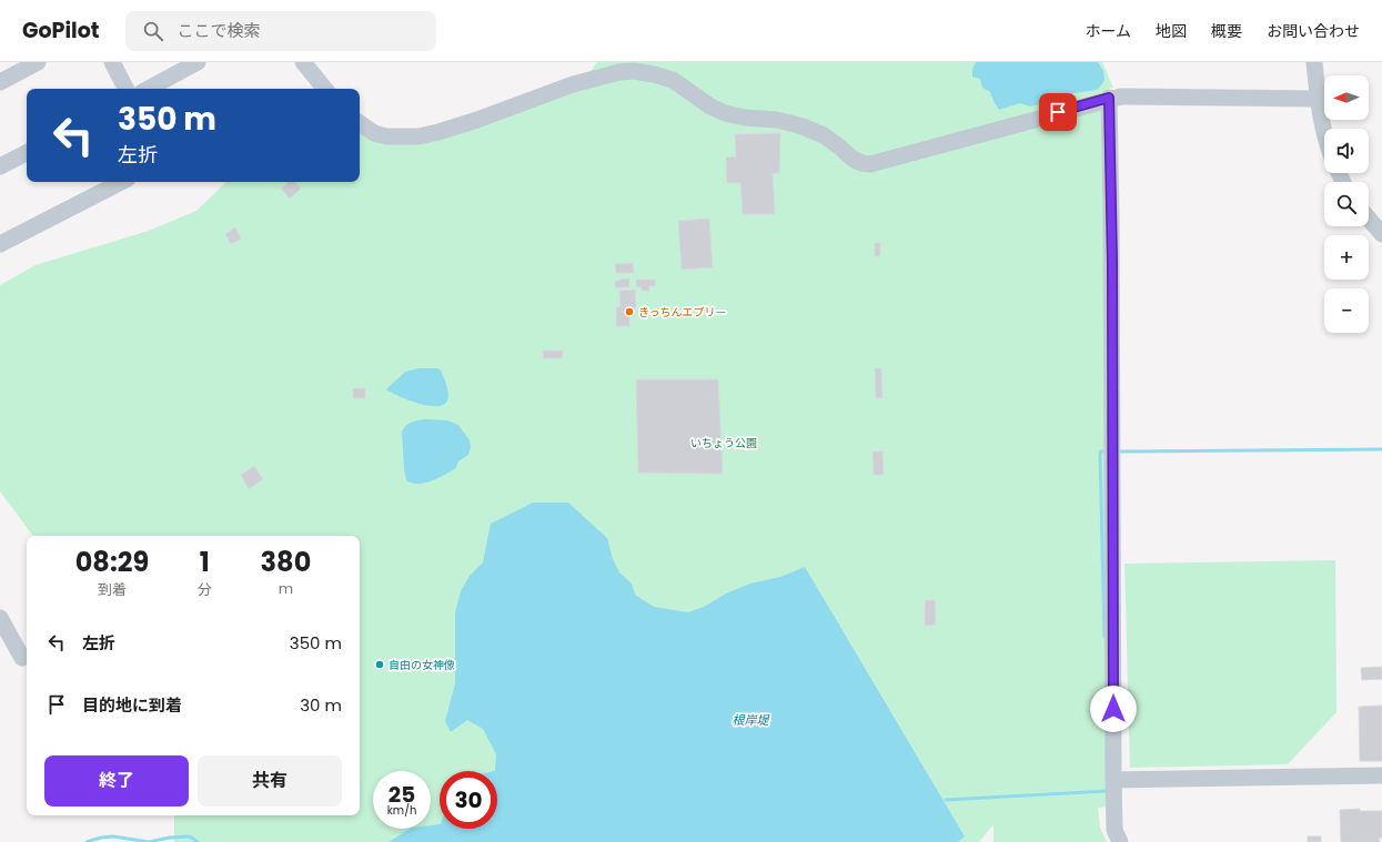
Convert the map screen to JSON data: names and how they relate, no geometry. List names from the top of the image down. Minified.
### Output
{"water":["根岸堤"],"parks":["いちょう公園"],"places":["きっちんエブリー","自由の女神像"],"north":"left","page":{"header":"GoPilot","search":"ここで検索","nav":["ホーム","地図","概要","お問い合わせ"],"map_buttons":["+","−"],"turn":["350 m","左折"],"eta":["08:29","到着","1","分","380","m"],"list":[{"name":"左折","value":"350 m"},{"name":"目的地に到着","value":"30 m"}],"buttons":["終了","共有"],"speed":"25 km/h","limit":"30"}}
